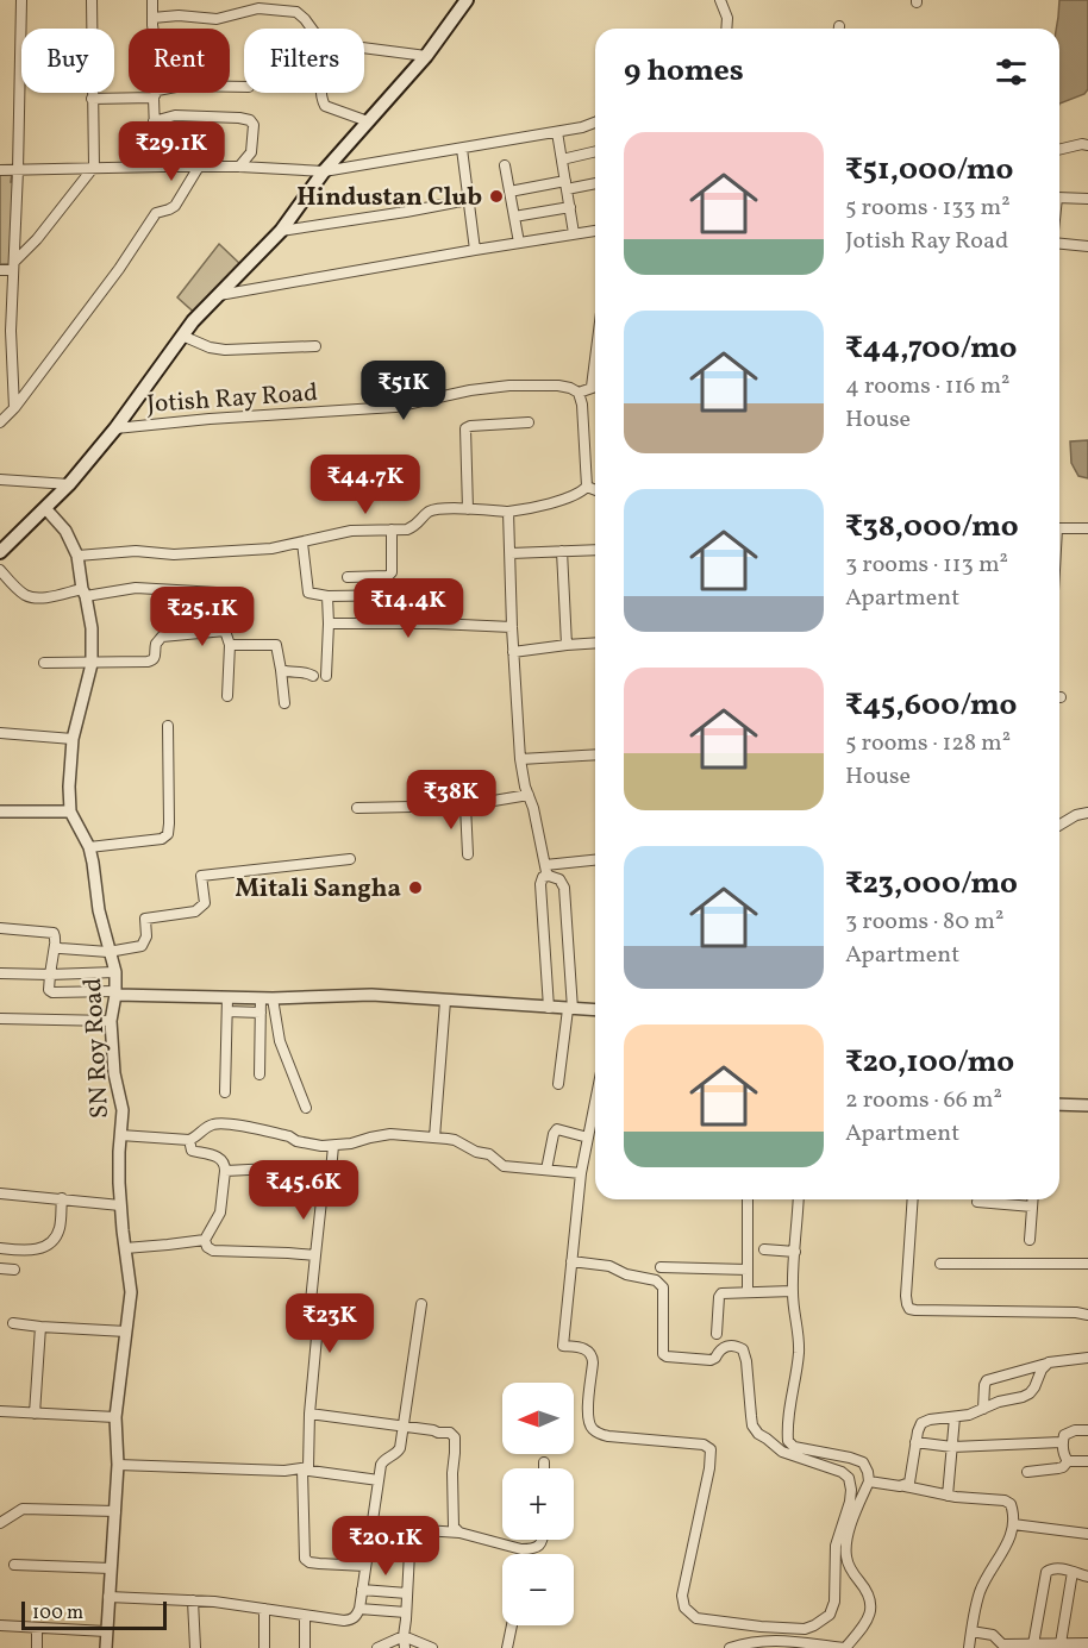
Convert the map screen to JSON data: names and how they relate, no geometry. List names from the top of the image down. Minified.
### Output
{"streets":{"street":["Jotish Ray Road","SN Roy Road"]},"places":["Hindustan Club","Mitali Sangha"],"scale_bar":"100 m","north":"left","page":{"chip":["Buy","Rent","Filters"],"heading":"9 homes","list":[{"name":"₹51,000/mo","note":"5 rooms · 133 m² · Jotish Ray Road"},{"name":"₹44,700/mo","note":"4 rooms · 116 m² · House"},{"name":"₹38,000/mo","note":"3 rooms · 113 m² · Apartment"},{"name":"₹45,600/mo","note":"5 rooms · 128 m² · House"},{"name":"₹23,000/mo","note":"3 rooms · 80 m² · Apartment"},{"name":"₹20,100/mo","note":"2 rooms · 66 m² · Apartment"}],"price":["₹29.1K","₹51K","₹44.7K","₹14.4K","₹25.1K","₹38K","₹45.6K","₹23K","₹20.1K"],"map_buttons":["+","−"],"scale":"100 m"}}
